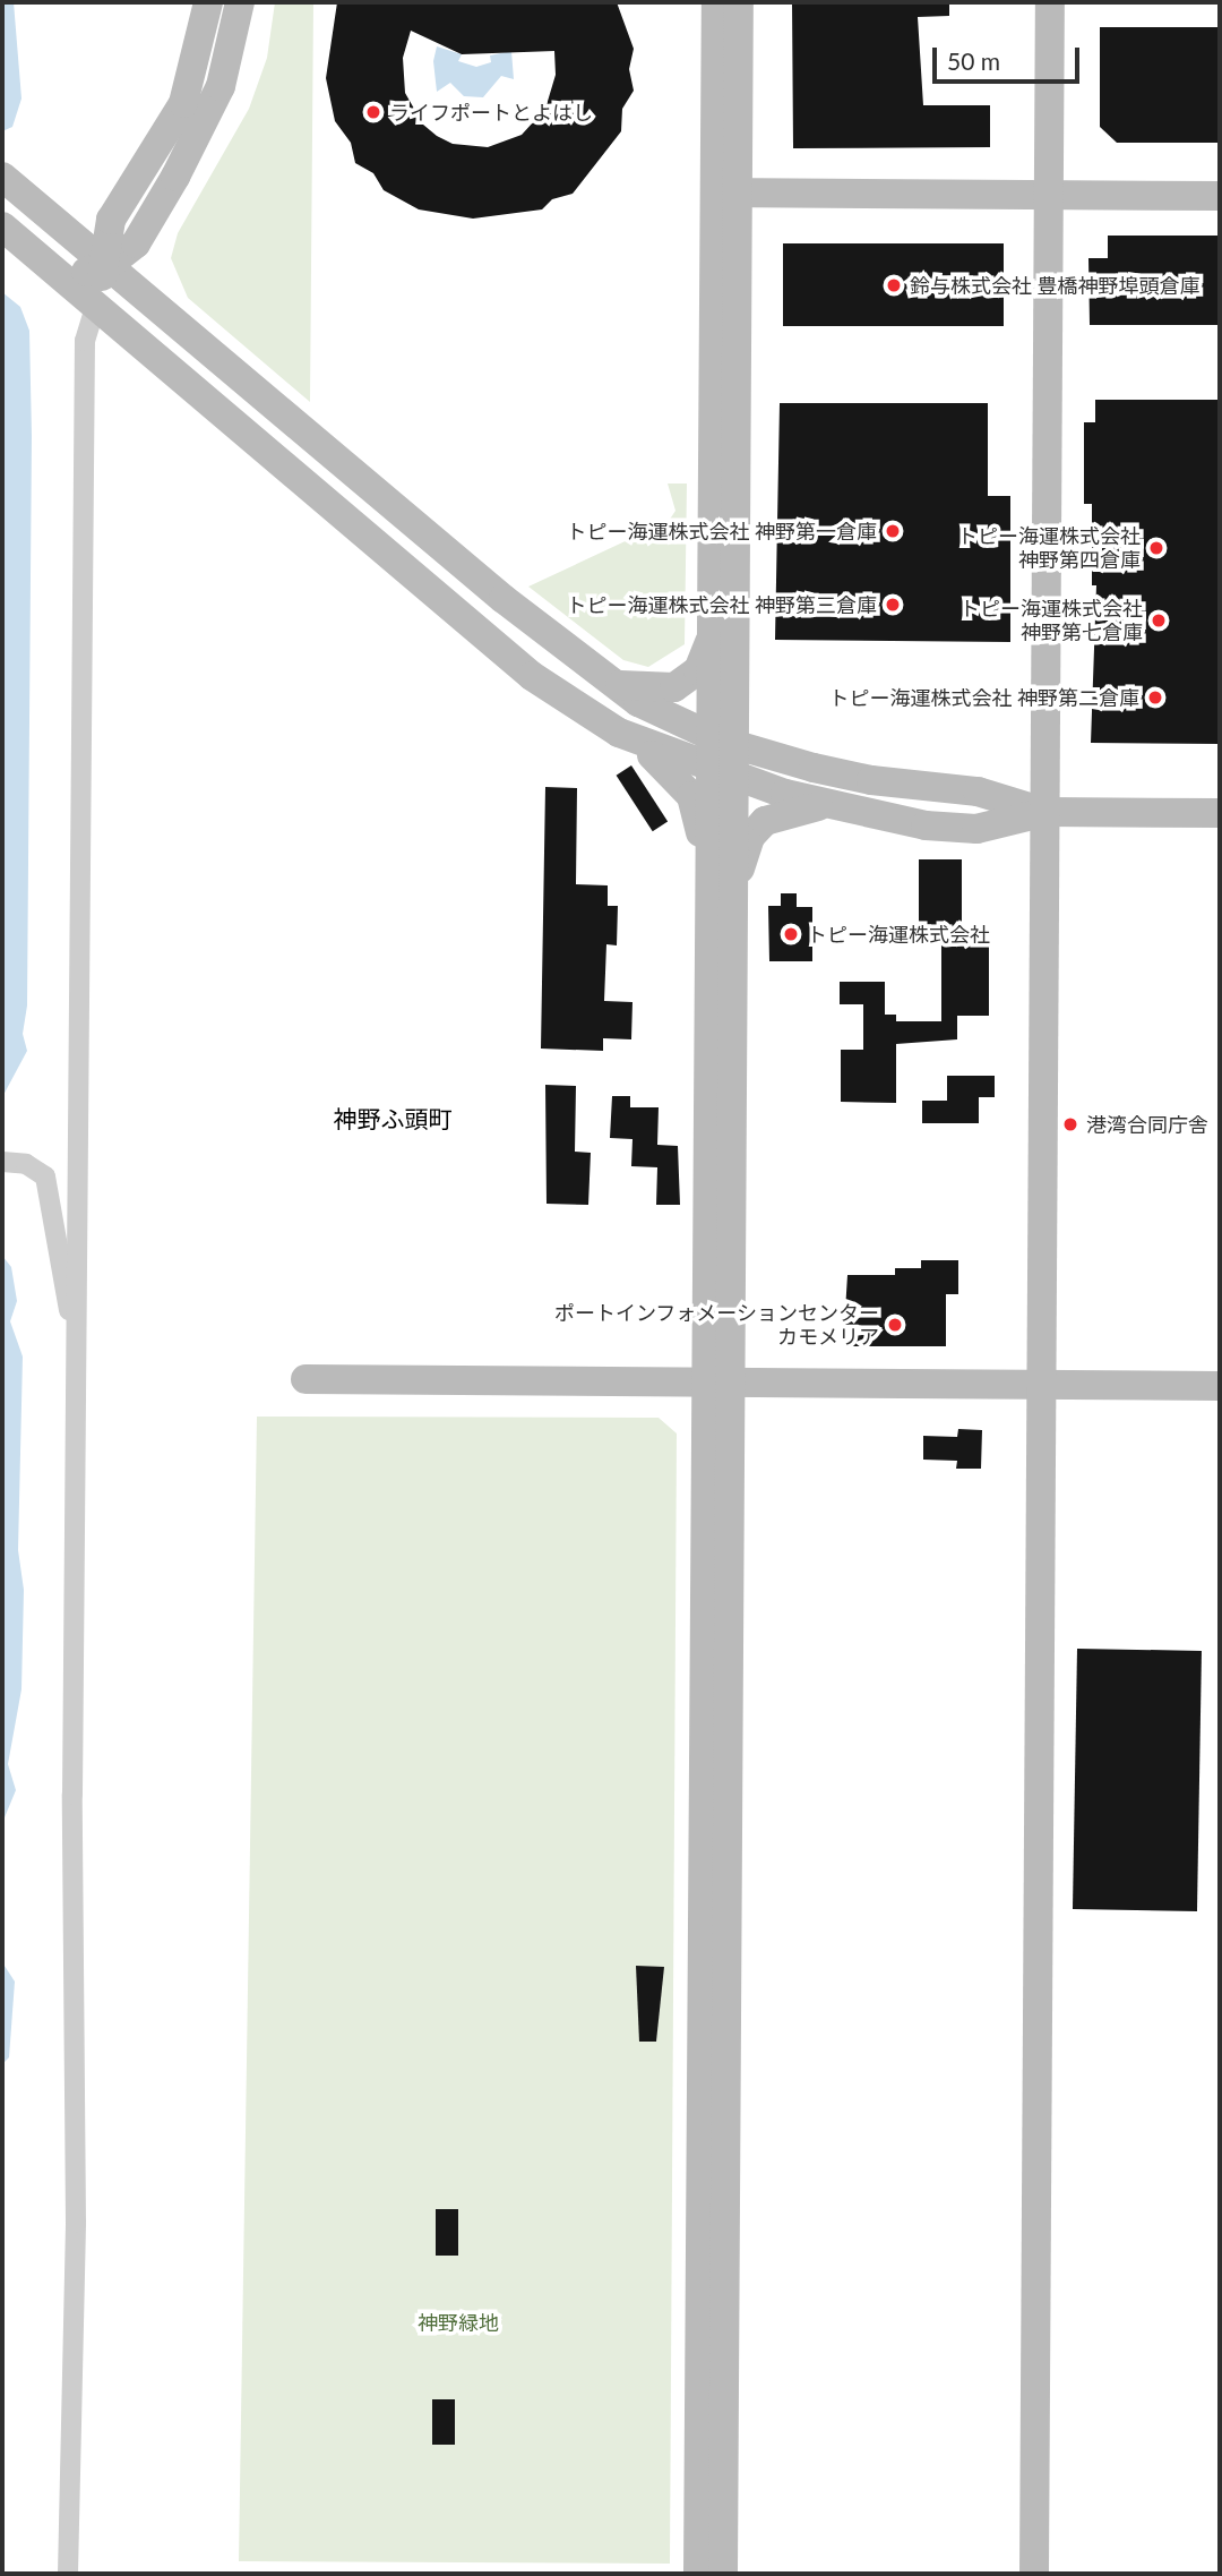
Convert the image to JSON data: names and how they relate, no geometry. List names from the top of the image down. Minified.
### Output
{"districts":["神野ふ頭町"],"parks":["神野緑地"],"places":["ライフポートとよはし","鈴与株式会社 豊橋神野埠頭倉庫","トピー海運株式会社 神野第一倉庫","トピー海運株式会社 神野第四倉庫","トピー海運株式会社 神野第三倉庫","トピー海運株式会社 神野第七倉庫","トピー海運株式会社 神野第二倉庫","トピー海運株式会社","港湾合同庁舎","ポートインフォメーションセンター カモメリア"],"scale_bar":"50 m"}
